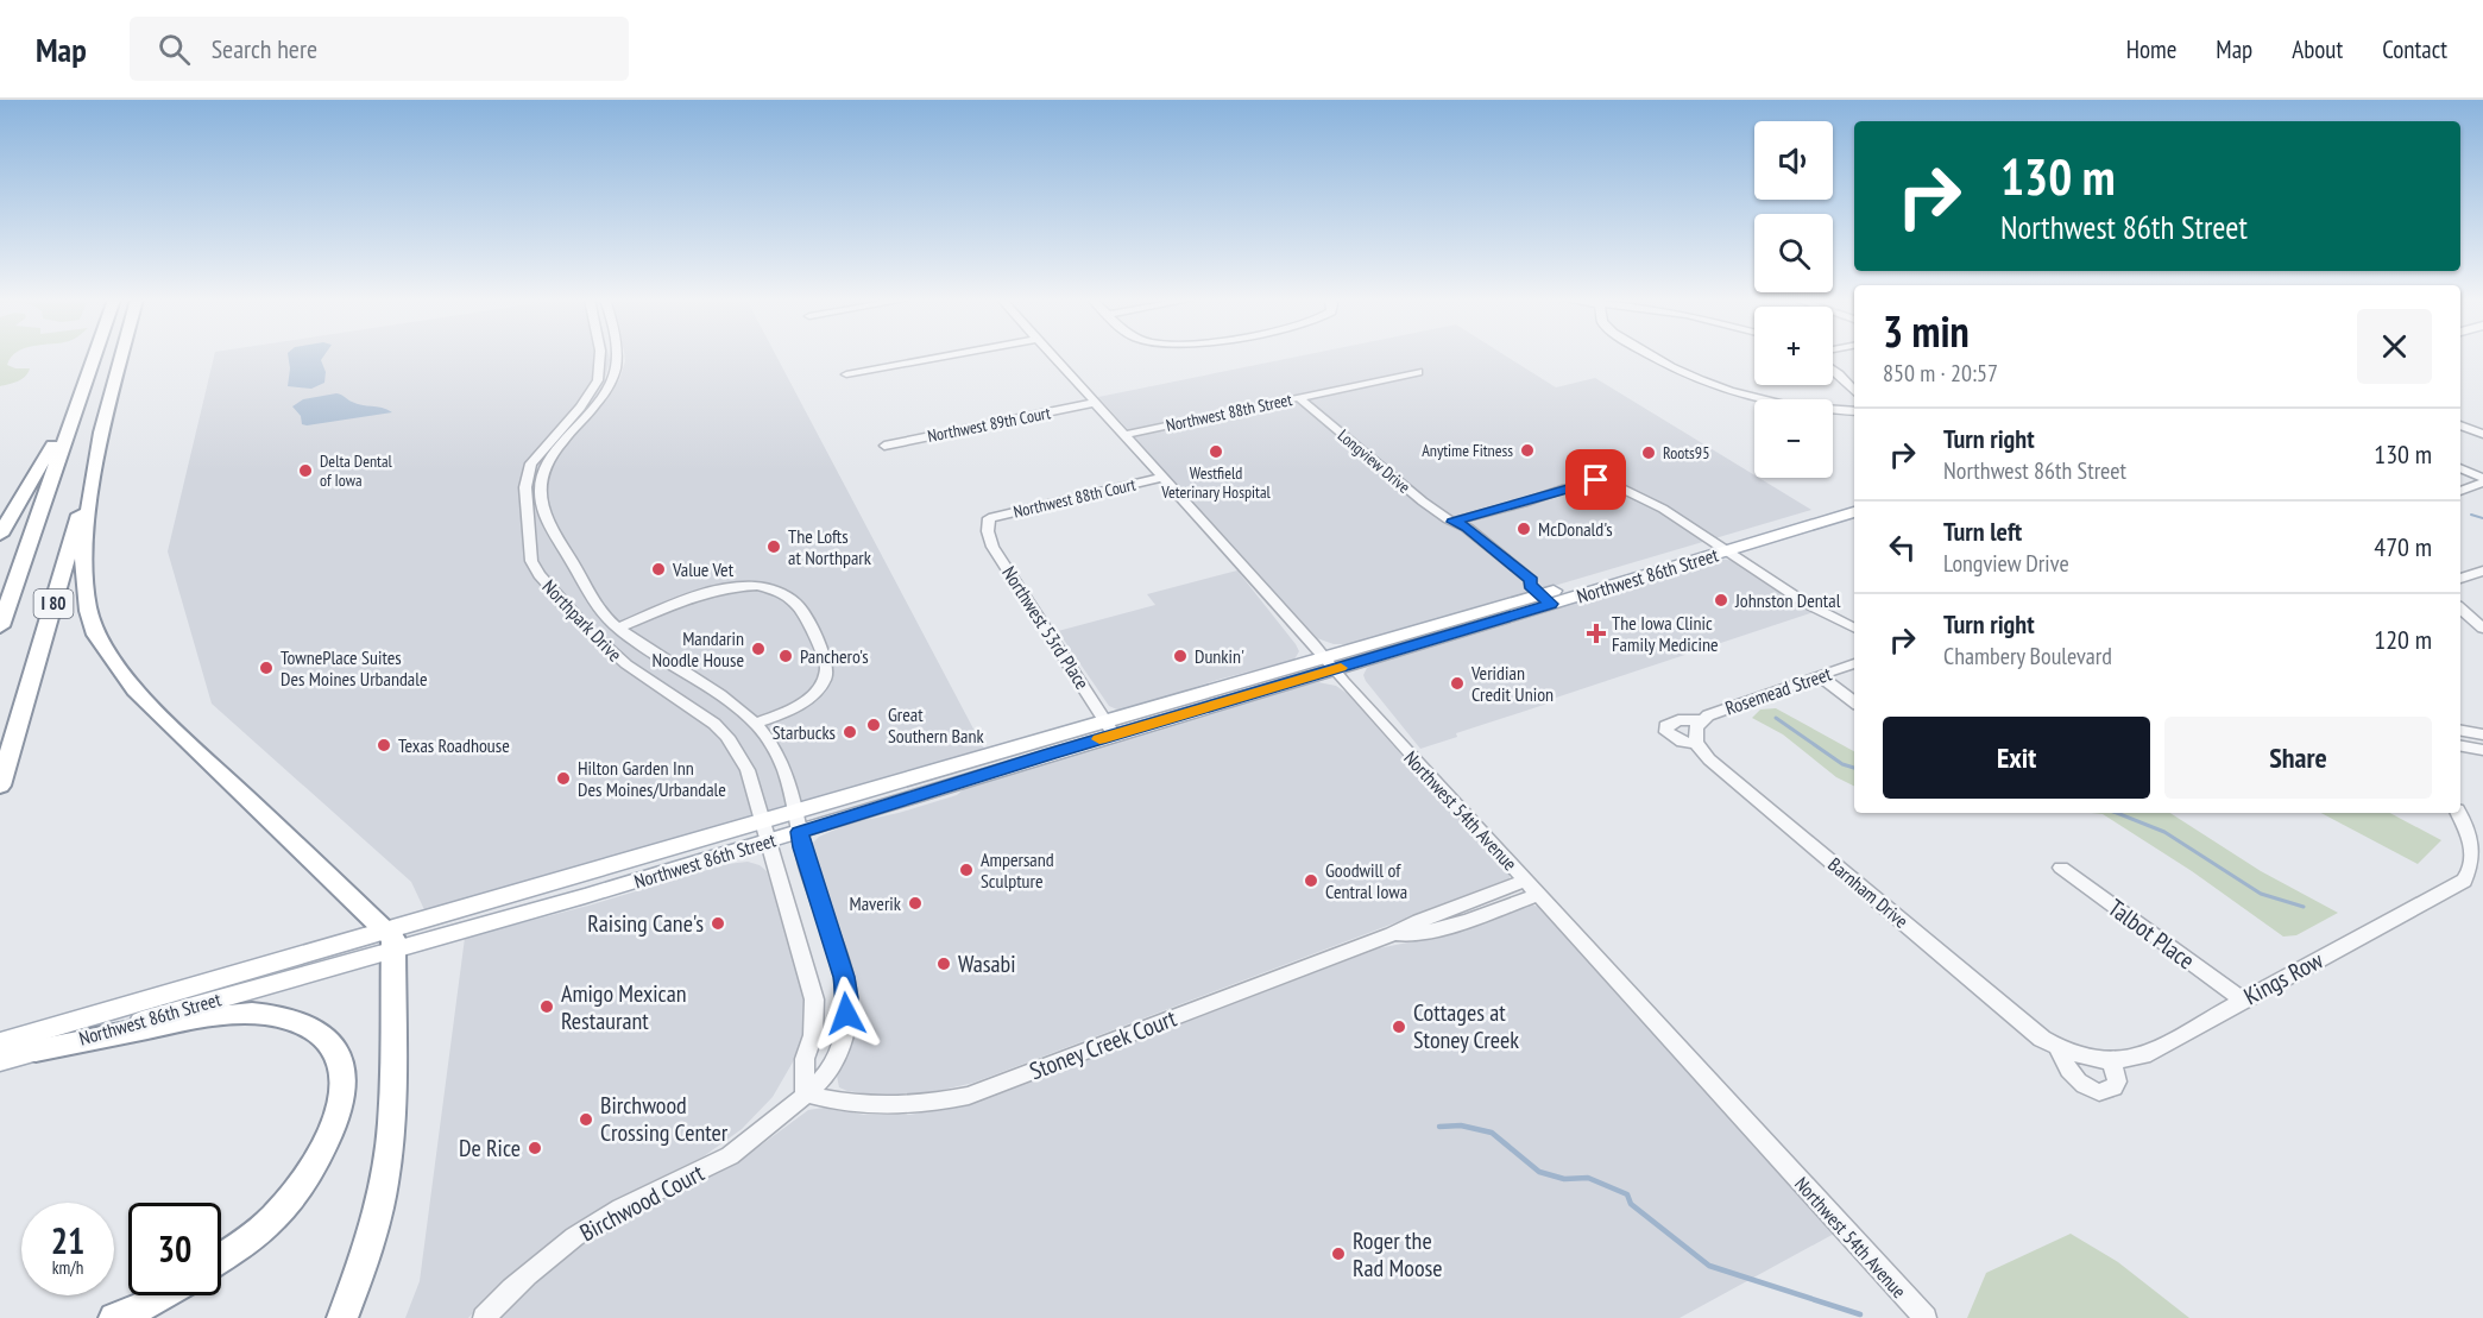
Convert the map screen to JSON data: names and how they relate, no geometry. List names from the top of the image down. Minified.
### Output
{"streets":{"highway":["I 80"],"main road":["Northwest 86th Street"],"street":["Northwest 88th Street","Northwest 89th Court","Longview Drive","Northwest 88th Court","Northpark Drive","Northwest 53rd Place","Rosemead Street","Northwest 54th Avenue","Barnham Drive","Talbot Place","Kings Row","Stoney Creek Court","Birchwood Court"]},"crossings":[["Northwest 88th Street","Longview Drive"],["Northwest 88th Street","Northwest 54th Avenue"],["Northwest 89th Court","Northwest 54th Avenue"],["Longview Drive","Northwest 86th Street"],["Northwest 88th Court","Northwest 53rd Place"],["Northwest 88th Court","Northwest 54th Avenue"],["Northwest 86th Street","Northpark Drive"],["Northwest 86th Street","Northwest 53rd Place"],["Northwest 86th Street","Northwest 54th Avenue"],["Northwest 86th Street","Birchwood Court"],["Northpark Drive","Birchwood Court"],["Rosemead Street","Barnham Drive"],["Northwest 54th Avenue","Stoney Creek Court"],["Barnham Drive","Kings Row"],["Talbot Place","Kings Row"],["Stoney Creek Court","Birchwood Court"]],"places":{"other":["Anytime Fitness","Westfield Veterinary Hospital","Roots95","Delta Dental of Iowa","McDonald's","The Lofts at Northpark","Value Vet","Johnston Dental","Mandarin Noodle House","Panchero's","Dunkin'","TownePlace Suites Des Moines Urbandale","Veridian Credit Union","Great Southern Bank","Starbucks","Texas Roadhouse","Hilton Garden Inn Des Moines/Urbandale","Ampersand Sculpture","Goodwill of Central Iowa","Maverik","Raising Cane's","Wasabi","Amigo Mexican Restaurant","Cottages at Stoney Creek","Birchwood Crossing Center","De Rice","Roger the Rad Moose"],"health":["The Iowa Clinic Family Medicine"]},"page":{"header":"Map","search":"Search here","nav":["Home","Map","About","Contact"],"map_buttons":["+","−"],"turn":["130 m","Northwest 86th Street"],"heading":["3 min","850 m · 20:57"],"list":[{"name":"Turn right","note":"Northwest 86th Street","value":"130 m"},{"name":"Turn left","note":"Longview Drive","value":"470 m"},{"name":"Turn right","note":"Chambery Boulevard","value":"120 m"}],"buttons":["Exit","Share"],"speed":"21 km/h","limit":"30"}}
